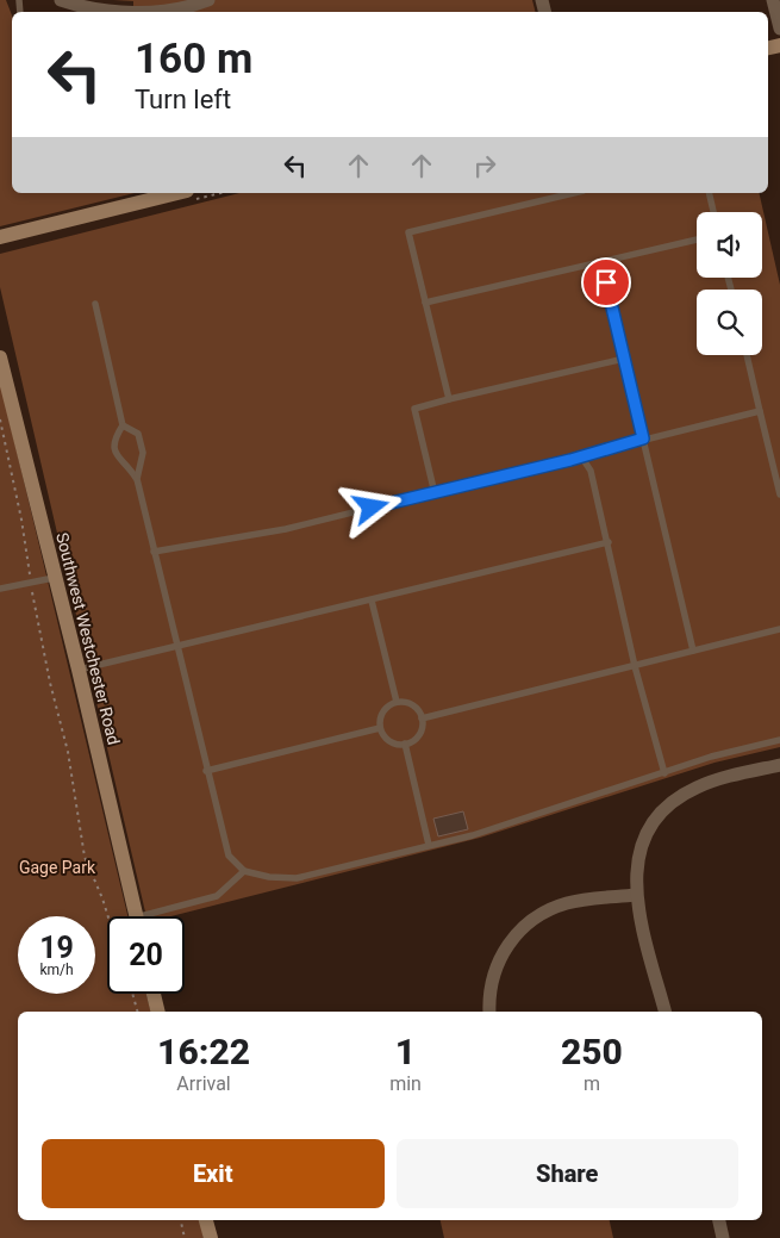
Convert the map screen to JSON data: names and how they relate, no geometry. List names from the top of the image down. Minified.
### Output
{"streets":{"street":["Southwest Westchester Road"]},"parks":["Gage Park"],"page":{"turn":["160 m","Turn left"],"speed":"19 km/h","limit":"20","eta":["16:22","Arrival","1","min","250","m"],"buttons":["Exit","Share"]}}
